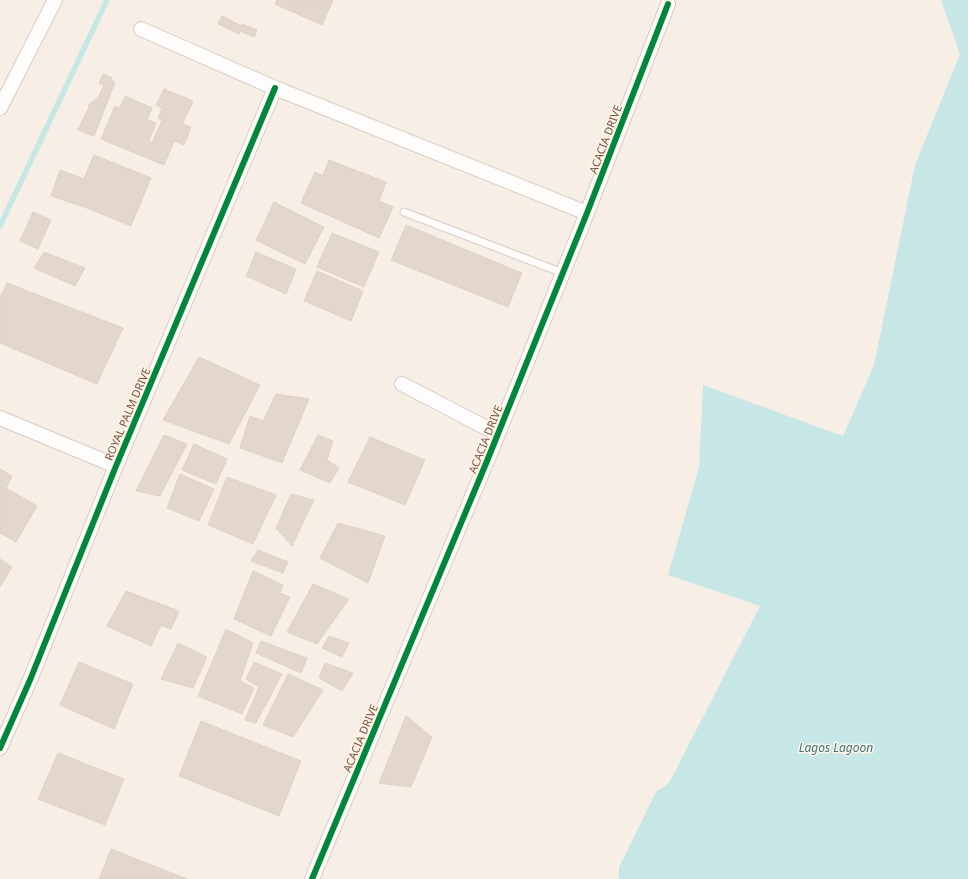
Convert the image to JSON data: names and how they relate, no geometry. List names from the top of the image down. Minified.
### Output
{"streets":{"street":["ACACIA DRIVE","ROYAL PALM DRIVE"]},"water":["Lagos Lagoon"]}
